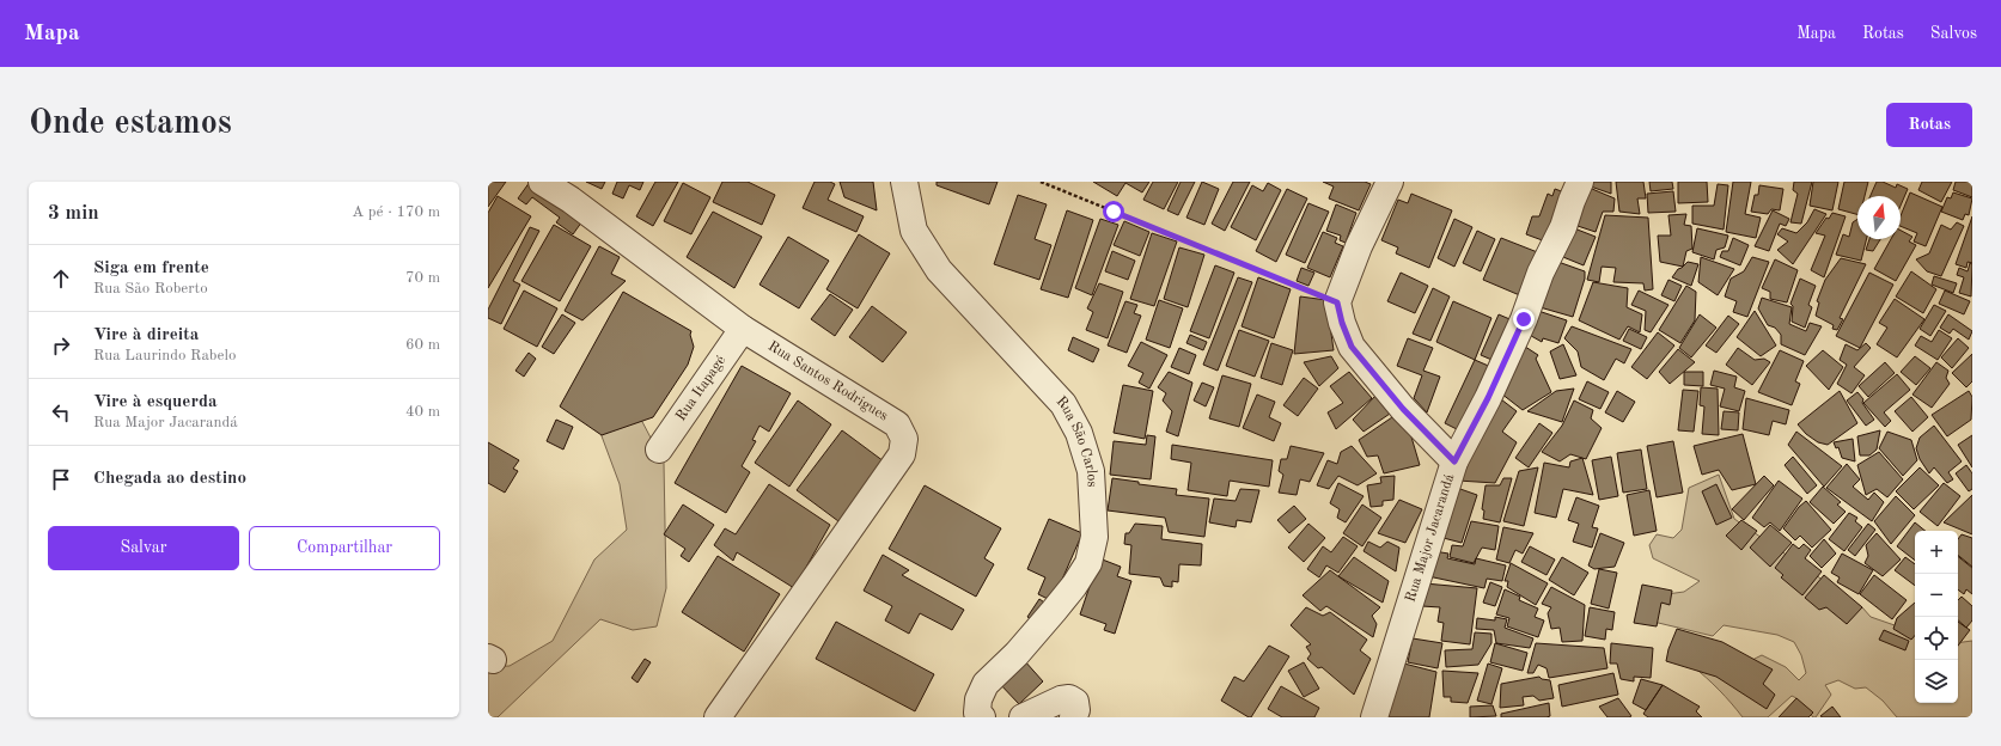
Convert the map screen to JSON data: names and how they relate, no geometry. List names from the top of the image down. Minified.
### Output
{"streets":{"street":["Rua Santos Rodrigues","Rua Itapagé","Rua São Carlos","Rua Major Jacarandá"]},"crossings":[["Rua Santos Rodrigues","Rua Itapagé"]],"north":"top","page":{"header":"Mapa","nav":["Mapa","Rotas","Salvos"],"buttons":["Rotas",["Salvar","Compartilhar"]],"title":"Onde estamos","heading":["3 min","A pé · 170 m"],"list":[["Siga em frente","Rua São Roberto","70 m"],["Vire à direita","Rua Laurindo Rabelo","60 m"],["Vire à esquerda","Rua Major Jacarandá","40 m"],"Chegada ao destino"],"map_buttons":["+","−"]}}
